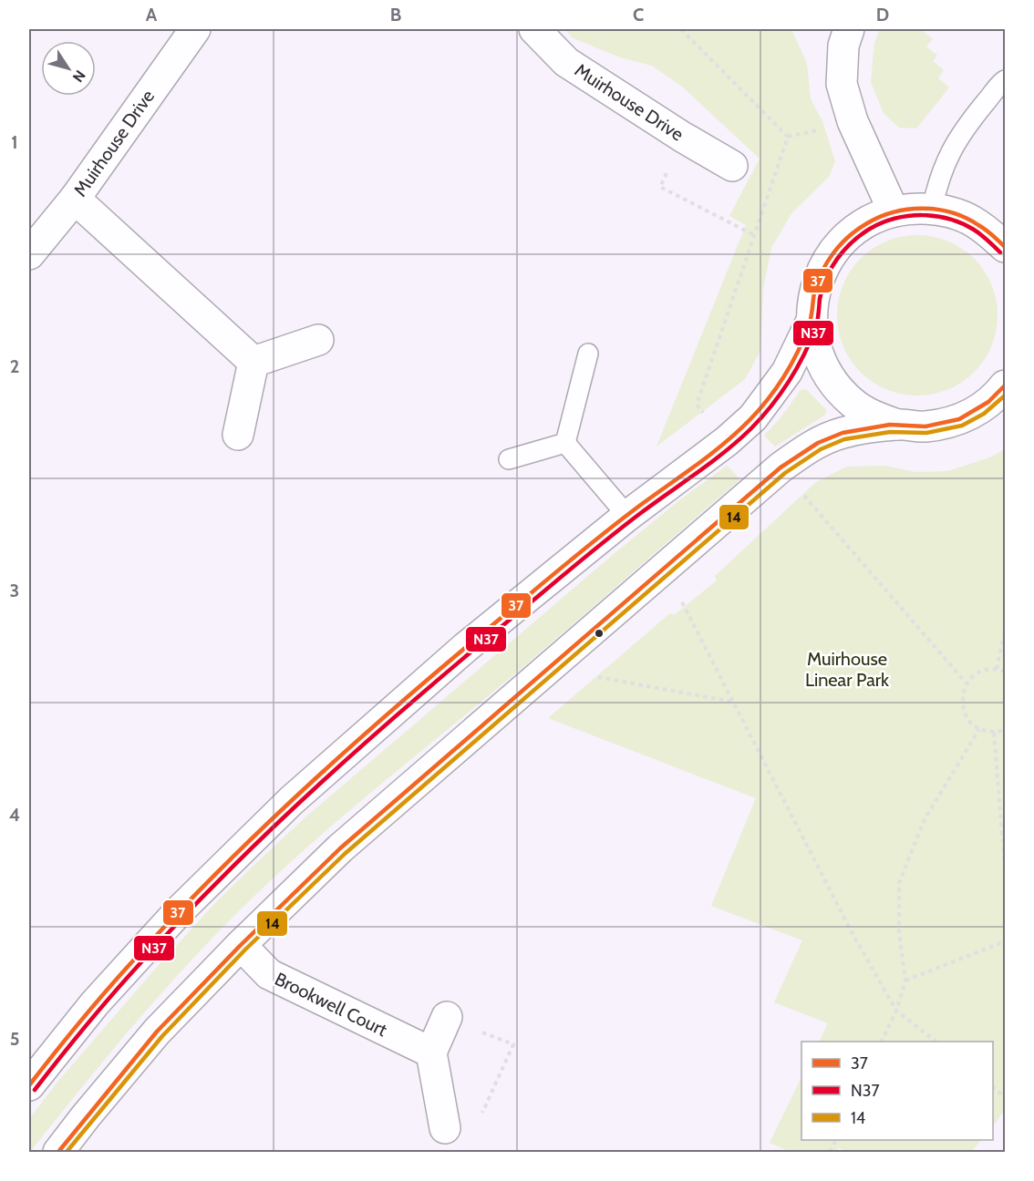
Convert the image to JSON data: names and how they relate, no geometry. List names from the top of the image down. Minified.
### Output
{"streets":{"street":["Muirhouse Drive","Brookwell Court"]},"parks":["Muirhouse Linear Park"],"lines":["transit line 37","transit line N37","transit line 14"],"legend":["37","N37","14"],"north":"bottom right","grid":{"columns":["A","B","C","D"],"rows":["1","2","3","4","5"]}}
